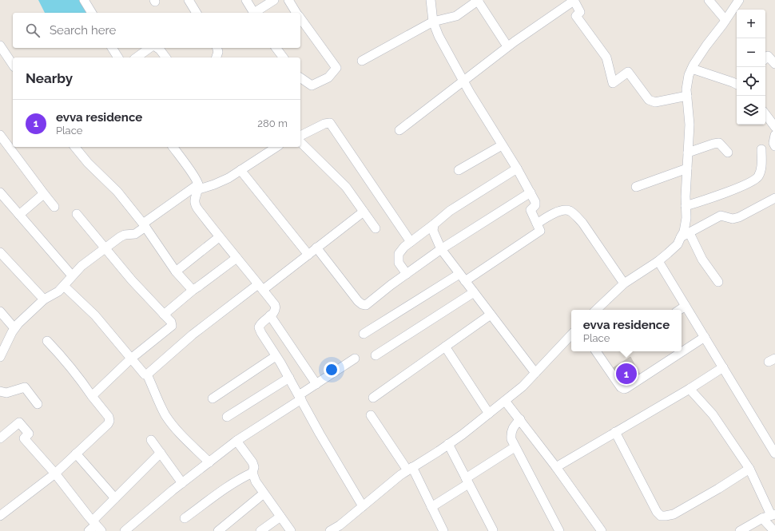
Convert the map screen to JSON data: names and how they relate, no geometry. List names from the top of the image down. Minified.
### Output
{"page":{"map_buttons":["+","−"],"search":"Search here","heading":"Nearby","list":[{"mark":"1","name":"evva residence","note":"Place","value":"280 m"}],"popup":["evva residence","Place"],"pins":"1"}}
